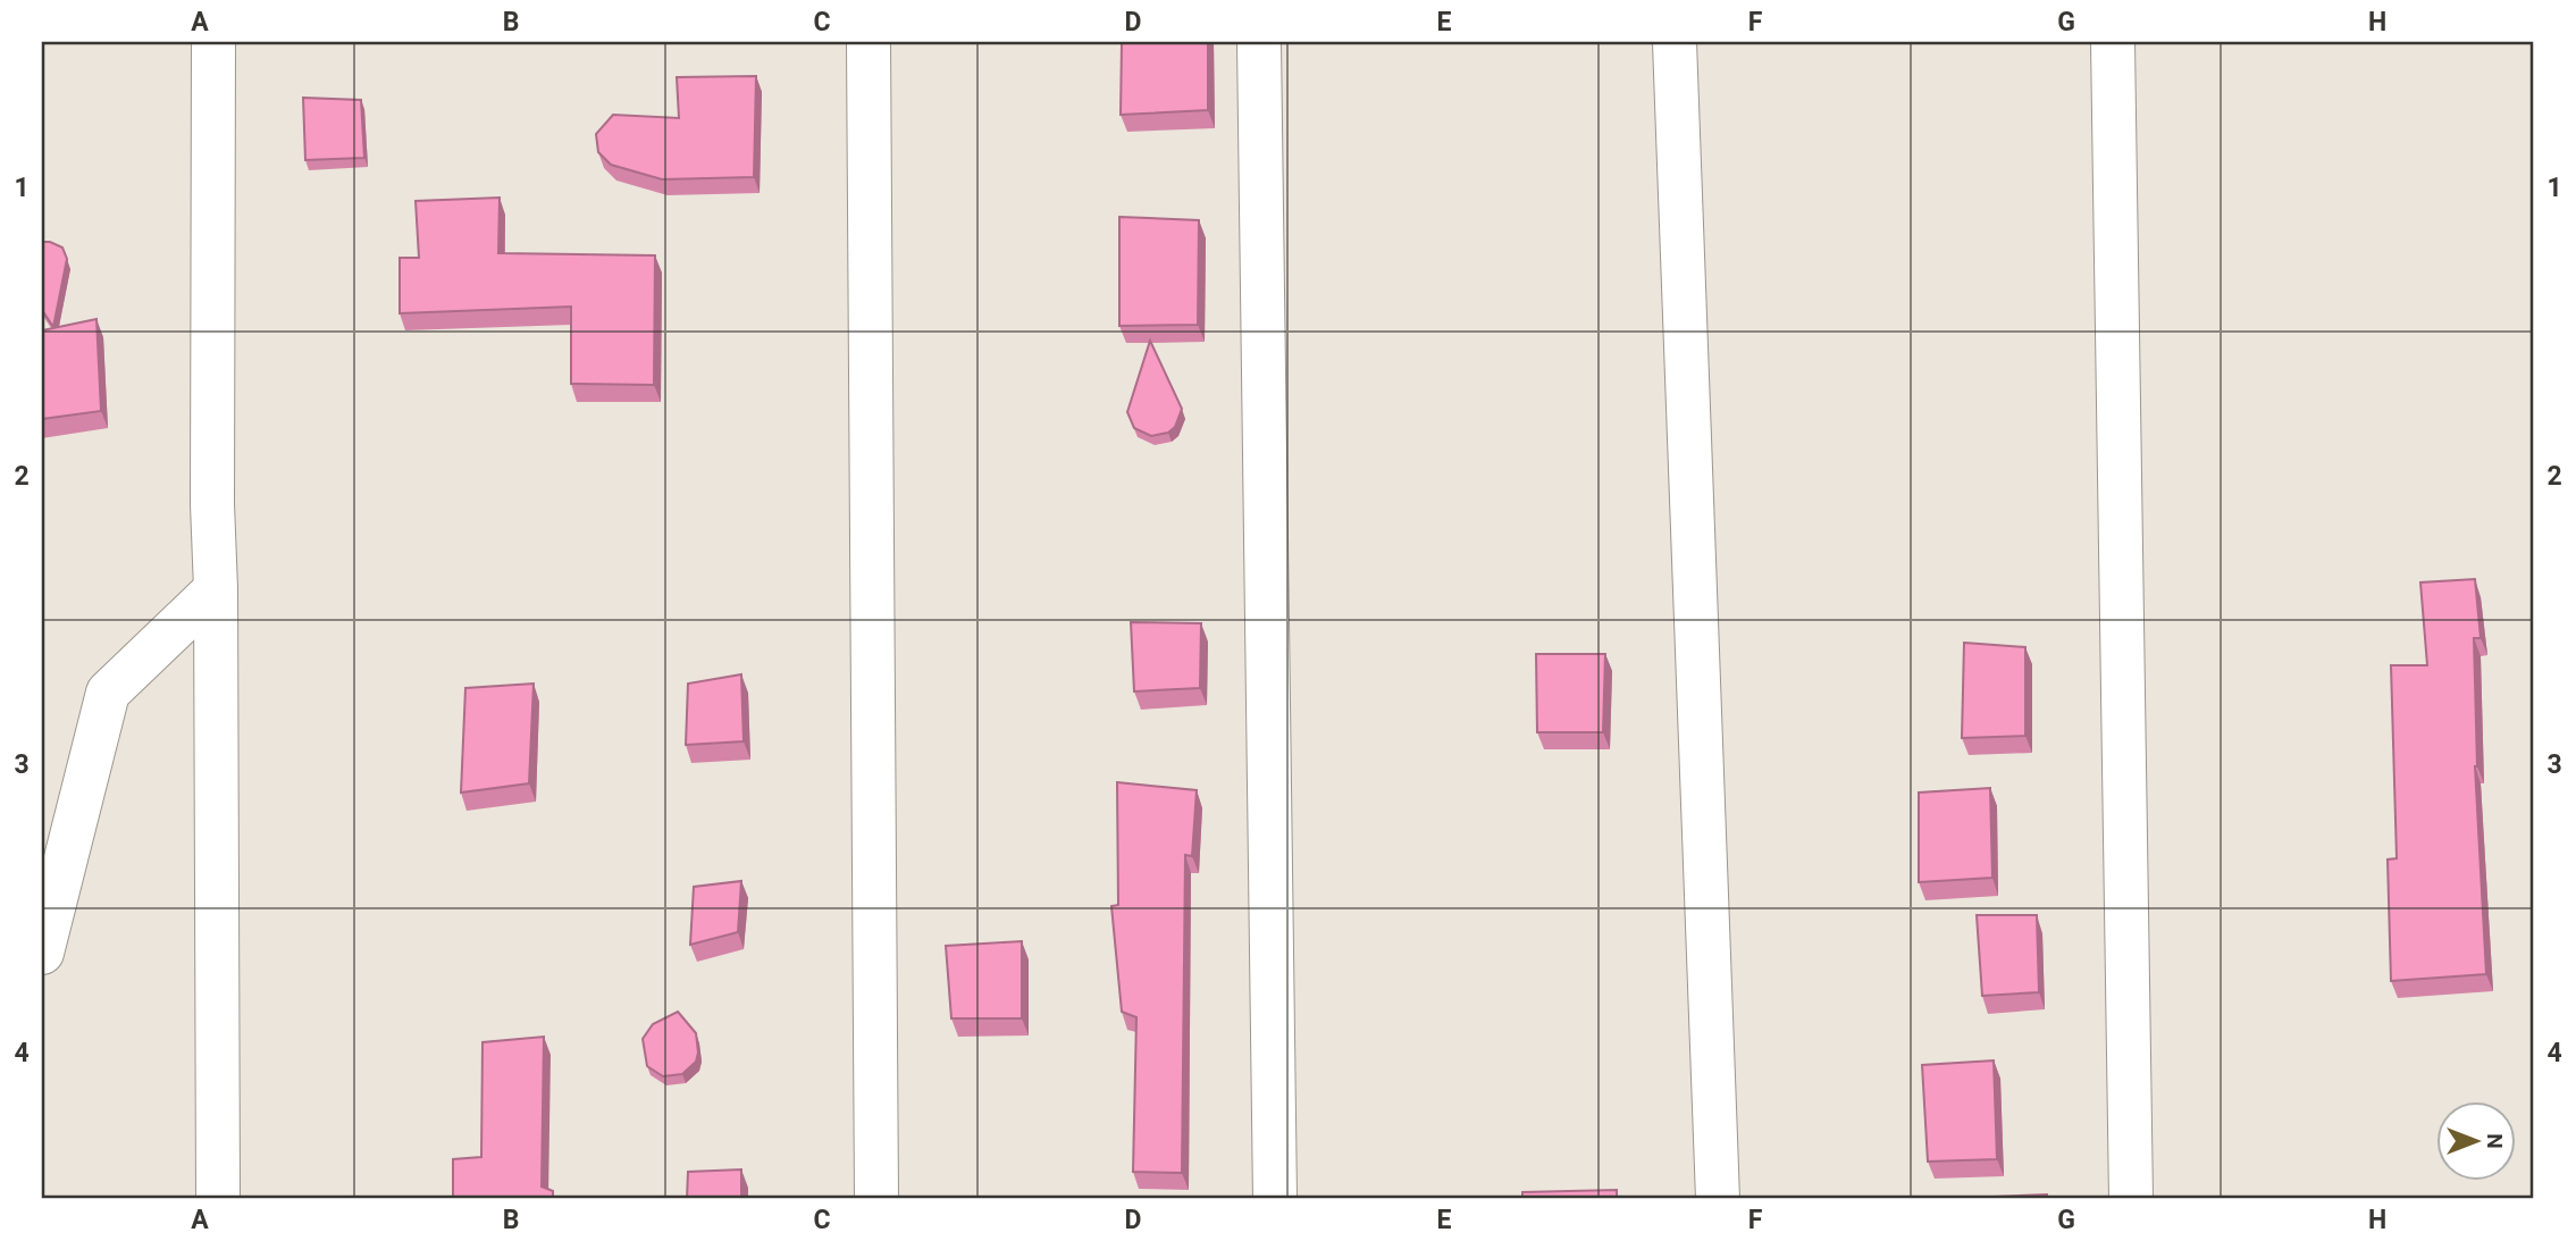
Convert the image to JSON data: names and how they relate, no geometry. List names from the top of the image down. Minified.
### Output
{"north":"right","grid":{"columns":["A","B","C","D","E","F","G","H"],"rows":["1","2","3","4"]}}
